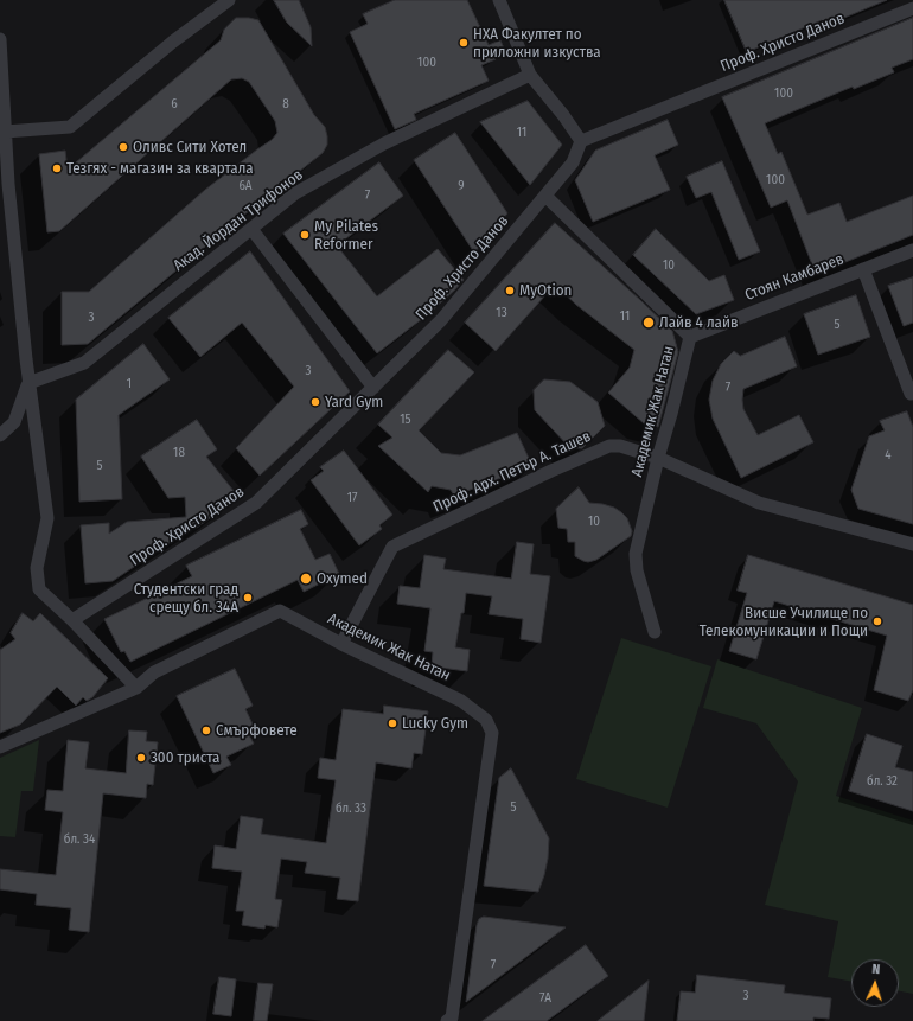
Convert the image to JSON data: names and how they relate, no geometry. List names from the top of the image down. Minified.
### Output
{"streets":{"street":["Проф. Христо Данов","Акад. Йордан Трифонов","Стоян Камбарев","Академик Жак Натан","Проф. Арх. Петър А. Ташев"]},"crossings":[["Стоян Камбарев","Академик Жак Натан"],["Академик Жак Натан","Проф. Арх. Петър А. Ташев"]],"places":["НХА Факултет по приложни изкуства","Оливс Сити Хотел","Тезгях - магазин за квартала","My Pilates Reformer","MyOtion","Лайв 4 лайв","Yard Gym","Oxymed","Студентски град срещу бл. 34А","Висше Училище по Телекомуникации и Пощи","Lucky Gym","Смърфовете","300 триста"],"house_numbers":["100","100","6","8","11","100","6А","9","7","10","13","11","3","5","3","1","7","15","18","4","5","17","10","бл. 32","5","бл. 33","бл. 34","7","3","7А"],"north":"top"}
